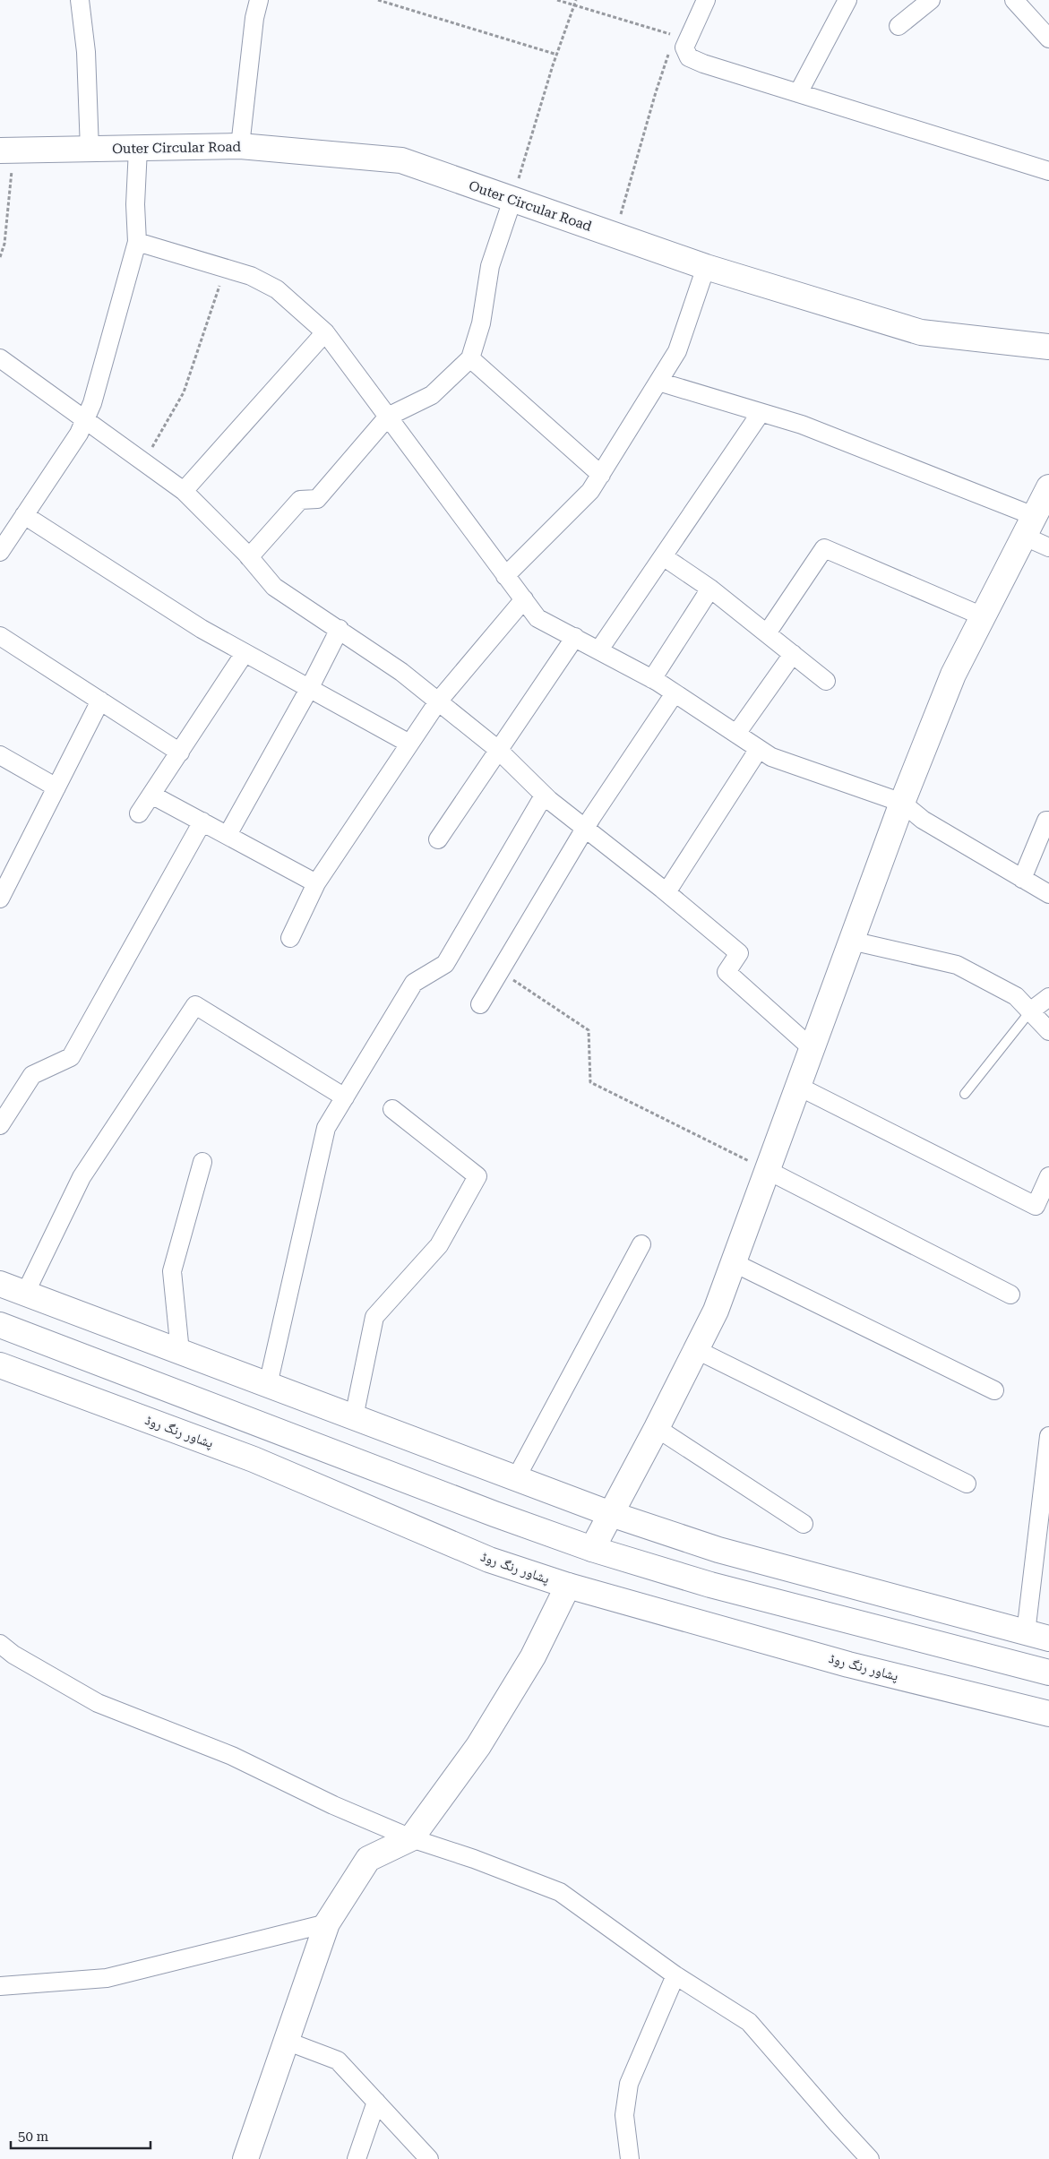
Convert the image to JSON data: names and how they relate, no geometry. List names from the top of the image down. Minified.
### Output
{"streets":{"main road":["Outer Circular Road","پشاور رنگ روڈ"]},"scale_bar":"50 m"}
